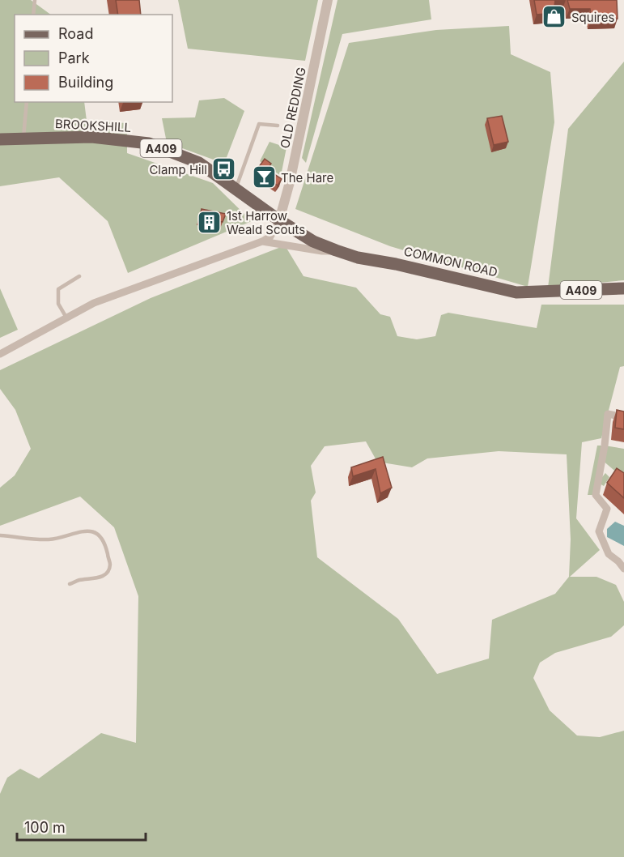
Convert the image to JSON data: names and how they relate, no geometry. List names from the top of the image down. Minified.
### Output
{"streets":{"main road":["BROOKSHILL","A409","COMMON ROAD"],"street":["OLD REDDING"]},"crossings":[["OLD REDDING","BROOKSHILL"],["OLD REDDING","COMMON ROAD"],["BROOKSHILL","COMMON ROAD"]],"places":{"shop":["Squires"],"bus stop":["Clamp Hill"],"bar":["The Hare"],"building":["1st Harrow Weald Scouts"]},"legend":["Road","Park","Building"],"scale_bar":"100 m"}
